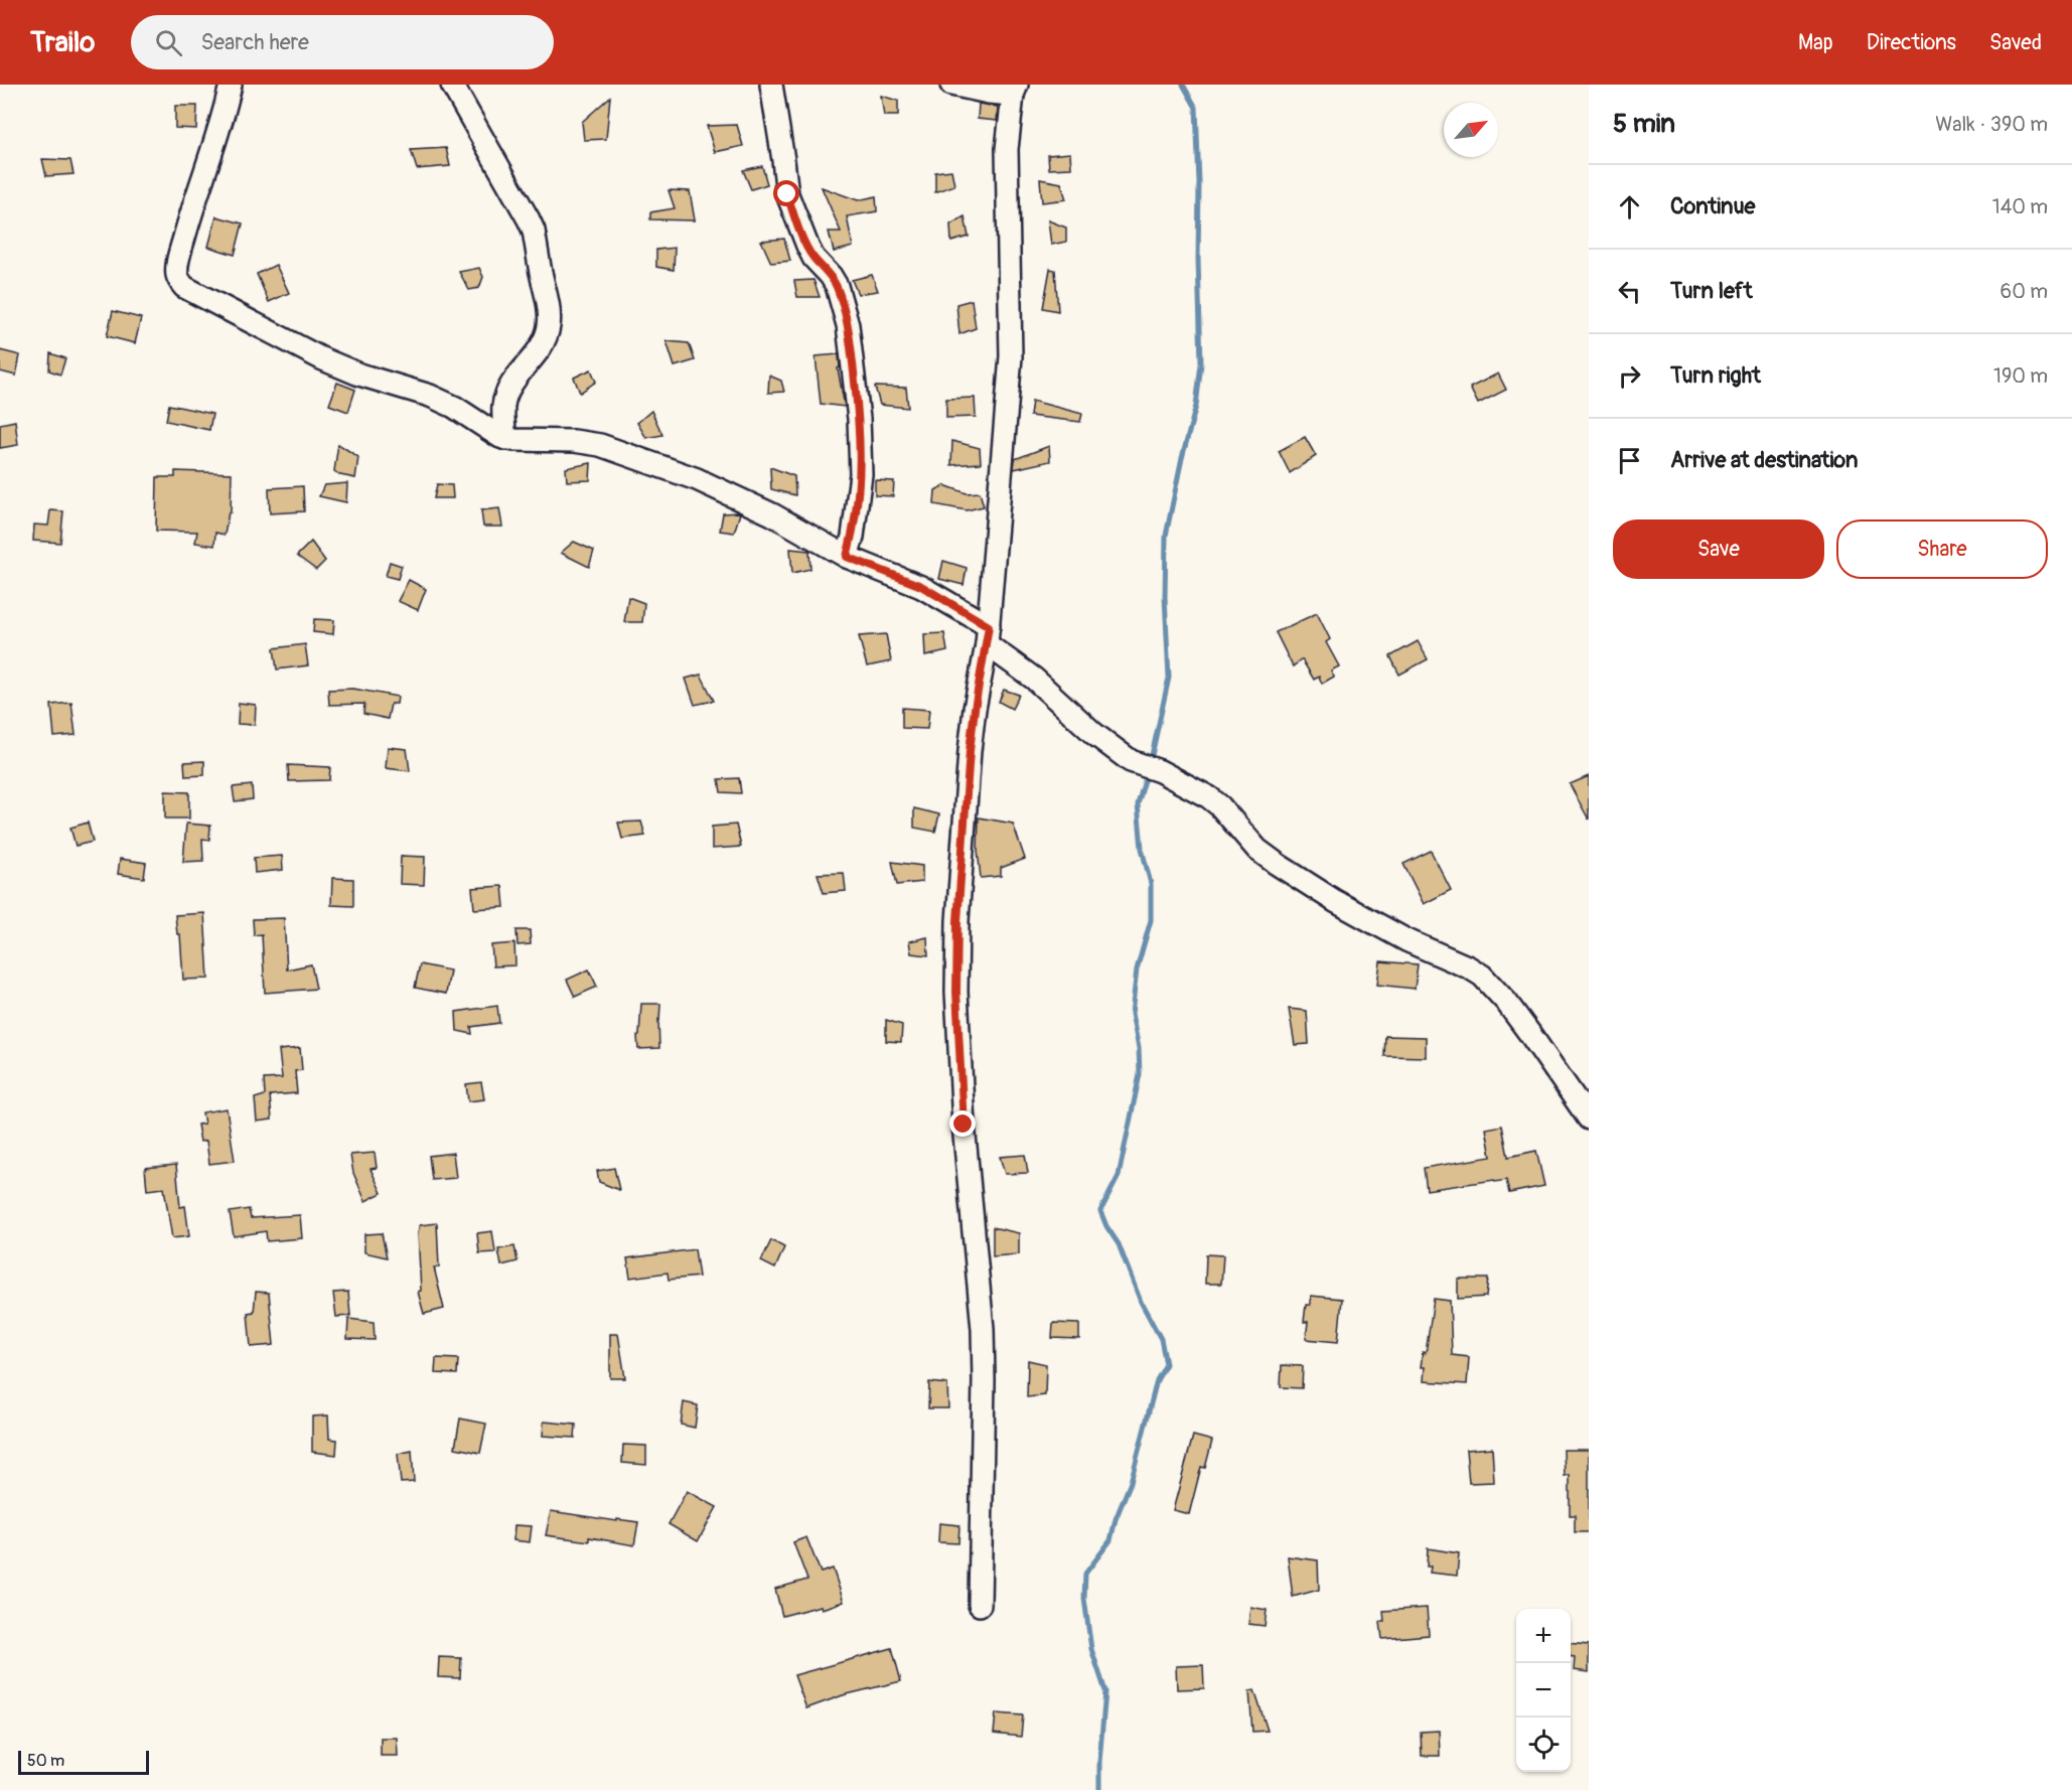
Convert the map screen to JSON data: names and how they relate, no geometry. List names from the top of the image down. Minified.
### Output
{"scale_bar":"50 m","north":"top right","page":{"header":"Trailo","search":"Search here","nav":["Map","Directions","Saved"],"heading":["5 min","Walk · 390 m"],"list":[["Continue","140 m"],["Turn left","60 m"],["Turn right","190 m"],"Arrive at destination"],"buttons":["Save","Share"],"map_buttons":["+","−"],"scale":"50 m"}}
